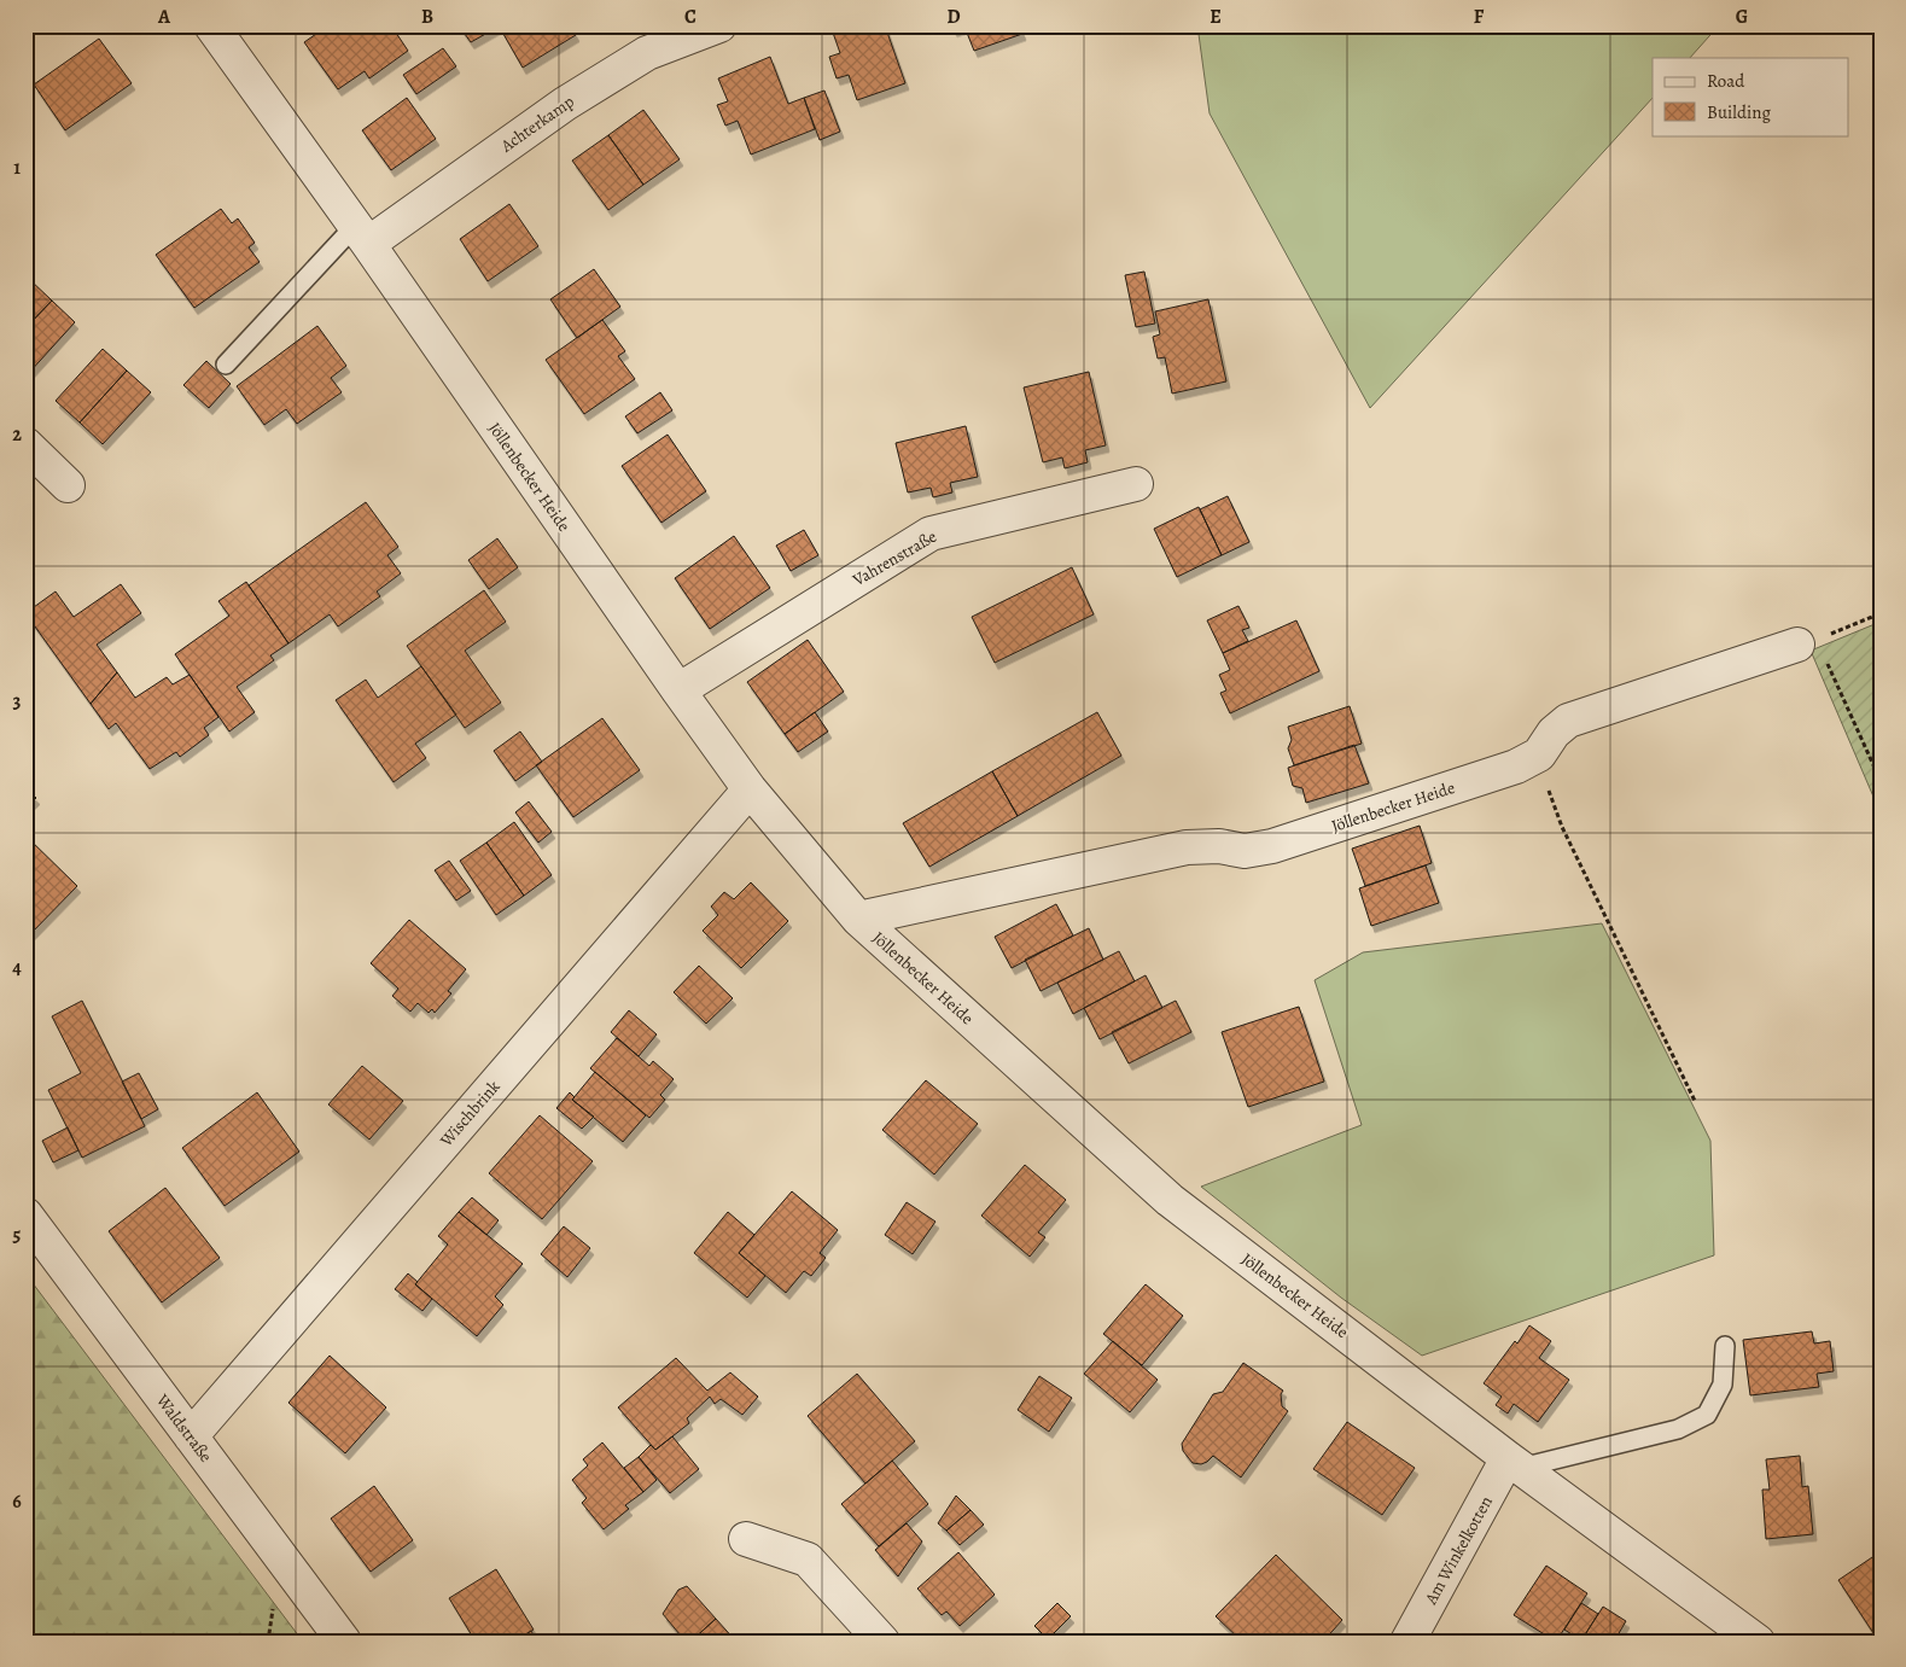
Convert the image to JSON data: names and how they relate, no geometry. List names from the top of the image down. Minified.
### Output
{"streets":{"street":["Achterkamp","Jöllenbecker Heide","Vahrenstraße","Wischbrink","Waldstraße","Am Winkelkotten"]},"crossings":[["Achterkamp","Jöllenbecker Heide"],["Jöllenbecker Heide","Vahrenstraße"],["Jöllenbecker Heide","Wischbrink"],["Jöllenbecker Heide","Am Winkelkotten"],["Wischbrink","Waldstraße"]],"legend":["Road","Building"],"grid":{"columns":["A","B","C","D","E","F","G"],"rows":["1","2","3","4","5","6"]}}
